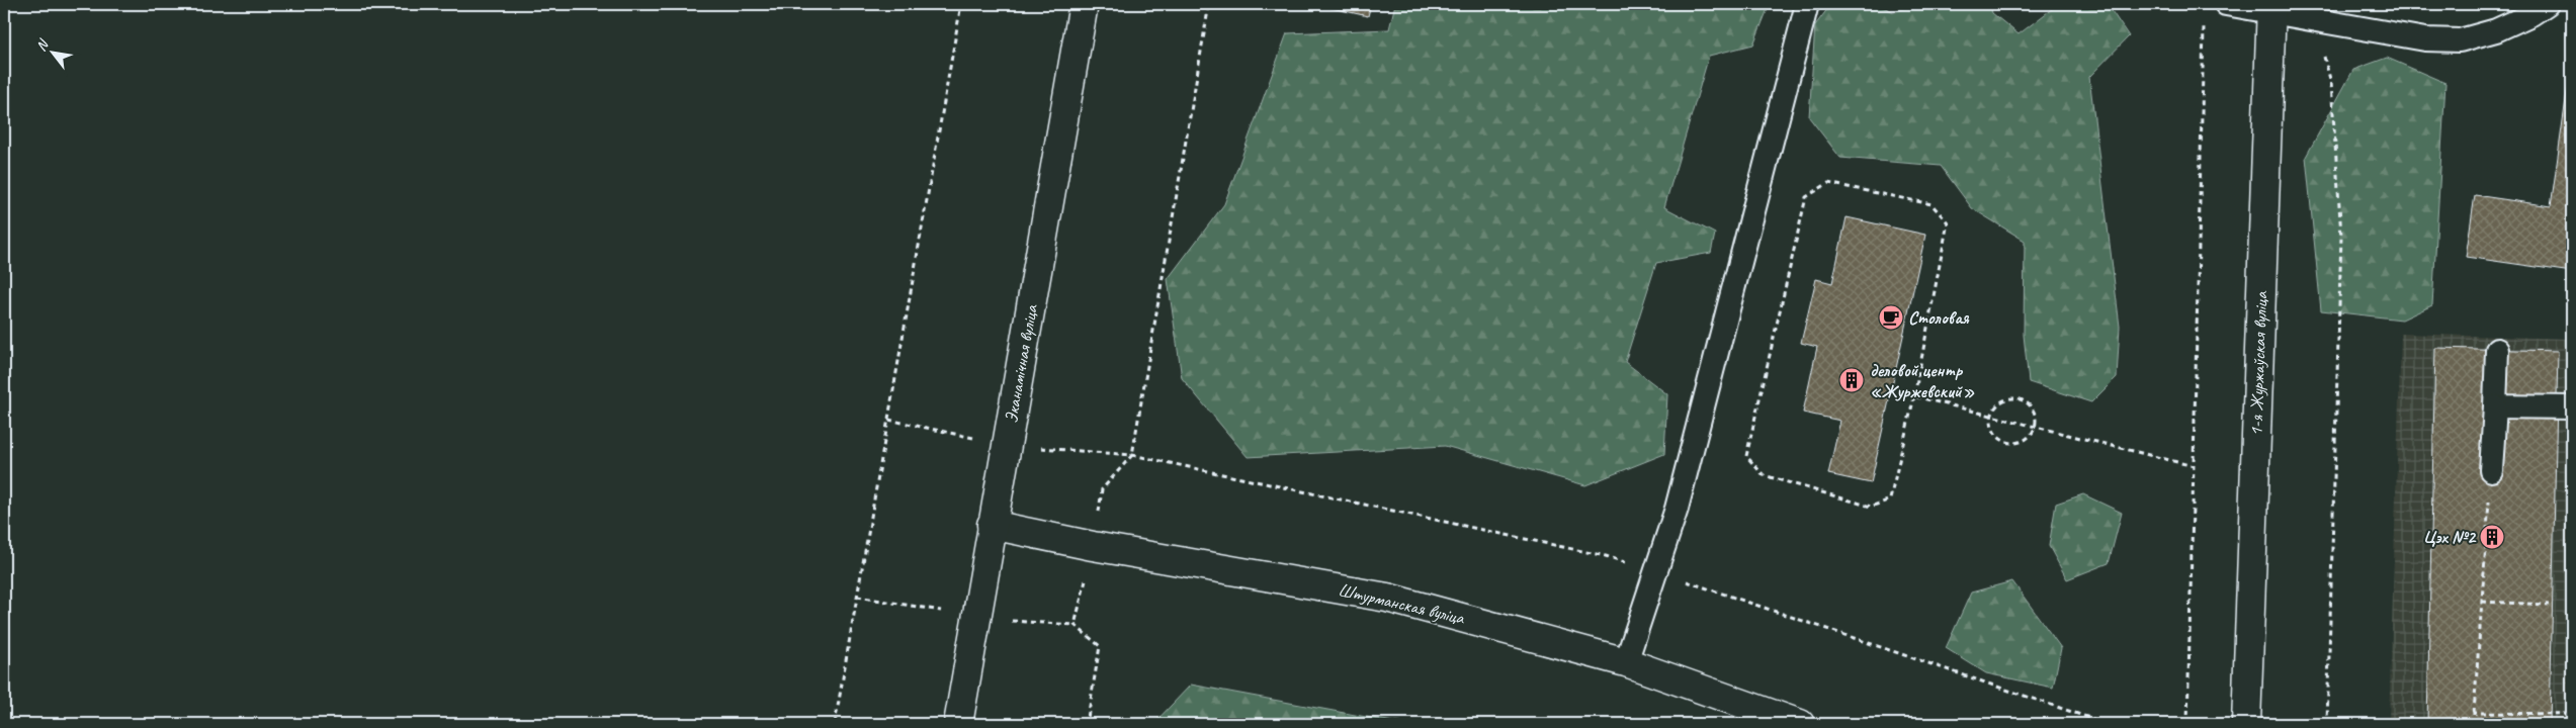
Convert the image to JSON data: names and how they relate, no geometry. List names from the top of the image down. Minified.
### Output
{"streets":{"street":["Эканамічная вуліца","1-я Журжаўская вуліца","Штурманская вуліца"]},"crossings":[["Эканамічная вуліца","Штурманская вуліца"]],"places":{"cafe":["Столовая"],"building":["деловой центр «Журжевский»","Цэх №2"]},"north":"top left"}
